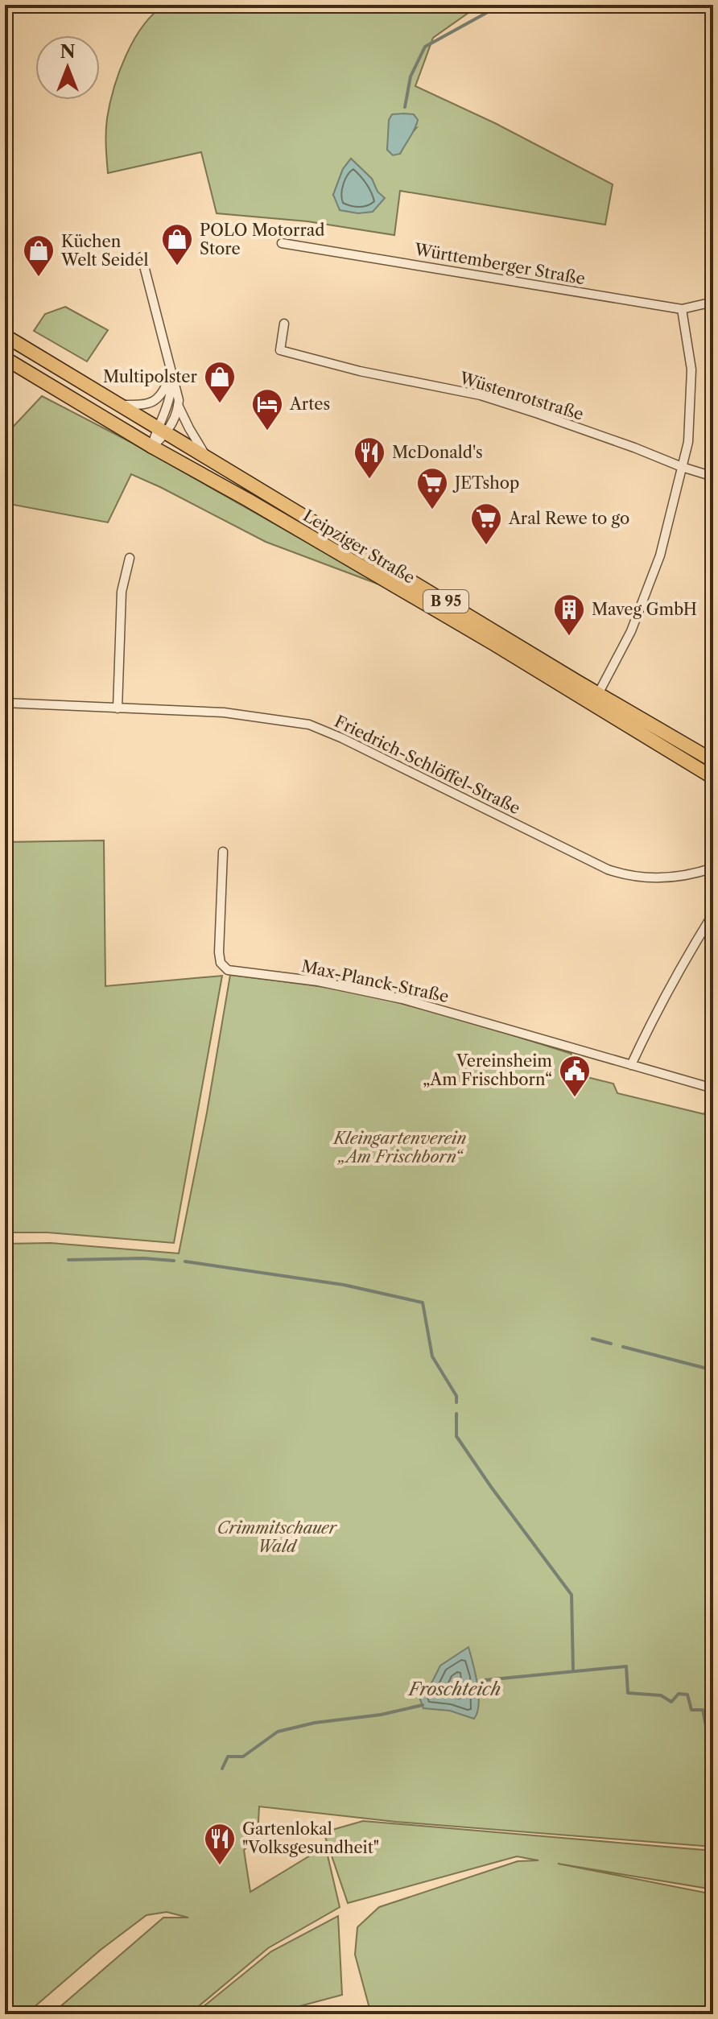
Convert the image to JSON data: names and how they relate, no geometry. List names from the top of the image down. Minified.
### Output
{"streets":{"main road":["Leipziger Straße","B 95"],"street":["Württemberger Straße","Wüstenrotstraße","Friedrich-Schlöffel-Straße","Max-Planck-Straße"]},"water":["Froschteich"],"parks":["Kleingartenverein „Am Frischborn“","Crimmitschauer Wald"],"places":{"shop":["POLO Motorrad Store","Küchen Welt Seidel","Multipolster"],"hotel":["Artes"],"restaurant":["McDonald's","Gartenlokal \"Volksgesundheit\""],"supermarket":["JETshop","Aral Rewe to go"],"building":["Maveg GmbH"],"public building":["Vereinsheim „Am Frischborn“"]},"north":"top"}
